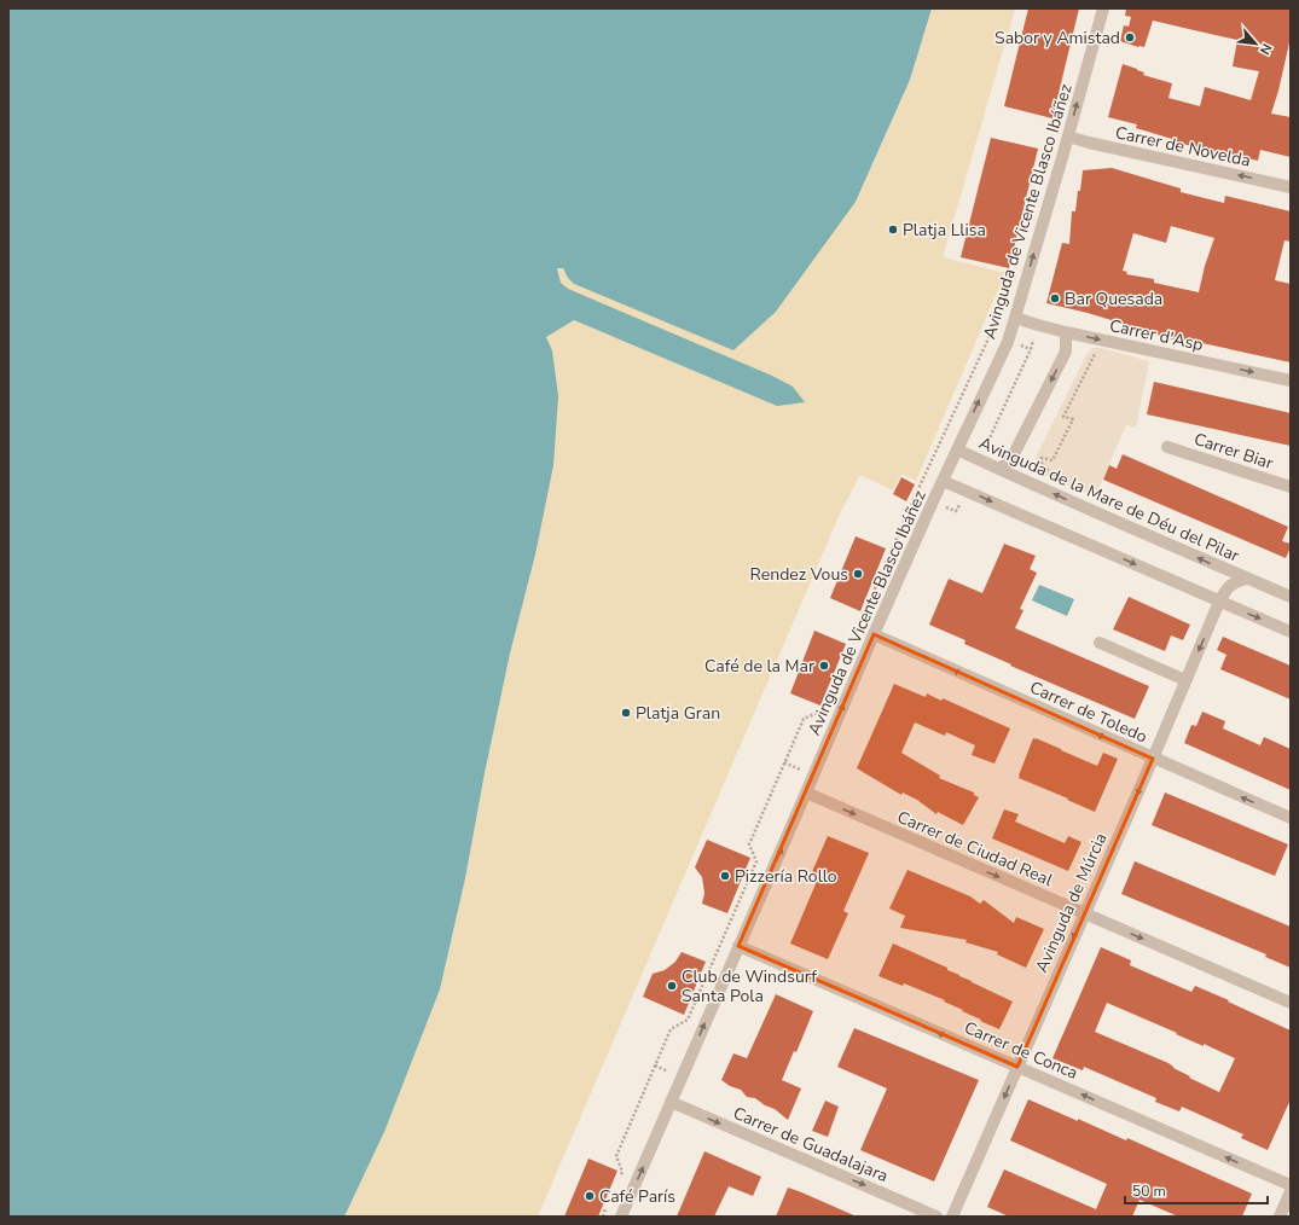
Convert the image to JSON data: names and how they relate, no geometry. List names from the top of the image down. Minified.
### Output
{"streets":{"street":["Carrer de Novelda","Avinguda de Vicente Blasco Ibáñez","Carrer d'Asp","Carrer Biar","Avinguda de la Mare de Déu del Pilar","Carrer de Toledo","Carrer de Ciudad Real","Avinguda de Múrcia","Carrer de Conca","Carrer de Guadalajara"]},"crossings":[["Carrer de Novelda","Avinguda de Vicente Blasco Ibáñez"],["Avinguda de Vicente Blasco Ibáñez","Carrer d'Asp"],["Avinguda de Vicente Blasco Ibáñez","Avinguda de la Mare de Déu del Pilar"],["Avinguda de Vicente Blasco Ibáñez","Carrer de Toledo"],["Avinguda de Vicente Blasco Ibáñez","Carrer de Ciudad Real"],["Avinguda de Vicente Blasco Ibáñez","Carrer de Conca"],["Avinguda de Vicente Blasco Ibáñez","Carrer de Guadalajara"],["Avinguda de la Mare de Déu del Pilar","Avinguda de Múrcia"],["Carrer de Toledo","Avinguda de Múrcia"],["Carrer de Ciudad Real","Avinguda de Múrcia"],["Avinguda de Múrcia","Carrer de Conca"]],"one_way":["Carrer de Novelda","Avinguda de Vicente Blasco Ibáñez","Carrer d'Asp","Carrer de Toledo","Carrer de Ciudad Real","Avinguda de Múrcia","Carrer de Conca","Carrer de Guadalajara"],"places":["Sabor y Amistad","Platja Llisa","Bar Quesada","Rendez Vous","Café de la Mar","Platja Gran","Pizzería Rollo","Club de Windsurf Santa Pola","Café París"],"scale_bar":"50 m","north":"bottom right"}
